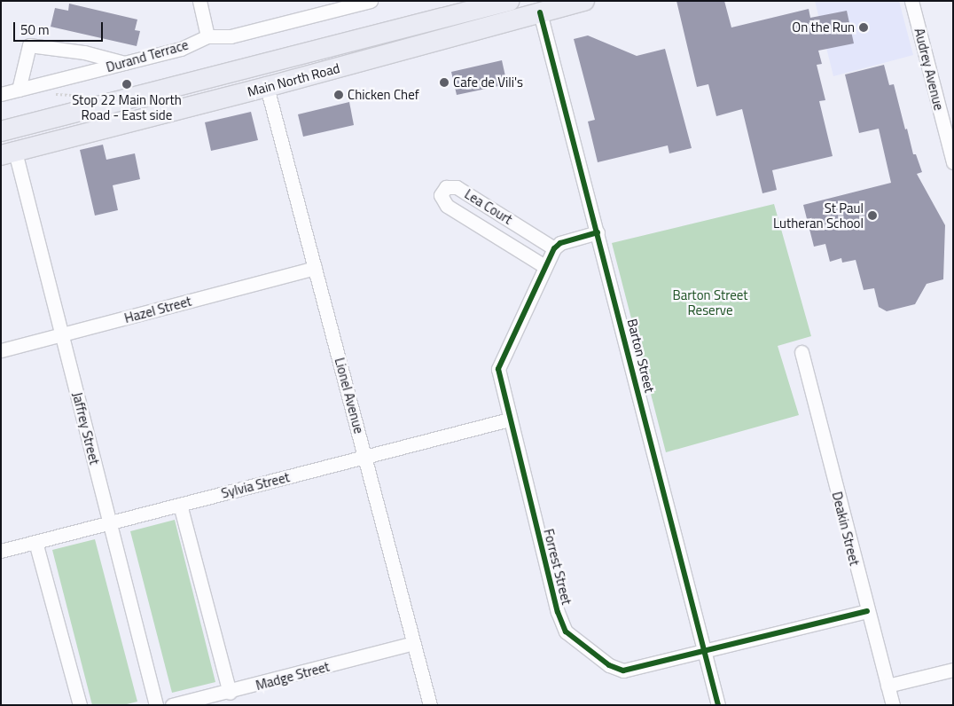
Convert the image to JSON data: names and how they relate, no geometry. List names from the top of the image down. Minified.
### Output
{"streets":{"highway":["Main North Road"],"street":["Durand Terrace","Audrey Avenue","Lea Court","Hazel Street","Barton Street","Lionel Avenue","Jaffrey Street","Sylvia Street","Deakin Street","Forrest Street","Madge Street"]},"crossings":[["Main North Road","Barton Street"],["Main North Road","Lionel Avenue"],["Main North Road","Jaffrey Street"],["Lea Court","Forrest Street"],["Hazel Street","Lionel Avenue"],["Hazel Street","Jaffrey Street"],["Barton Street","Forrest Street"],["Lionel Avenue","Sylvia Street"],["Lionel Avenue","Madge Street"],["Jaffrey Street","Sylvia Street"],["Sylvia Street","Forrest Street"],["Deakin Street","Forrest Street"]],"parks":["Barton Street Reserve"],"places":["On the Run","Cafe de Vili's","Stop 22 Main North Road - East side","Chicken Chef","St Paul Lutheran School"],"scale_bar":"50 m"}
